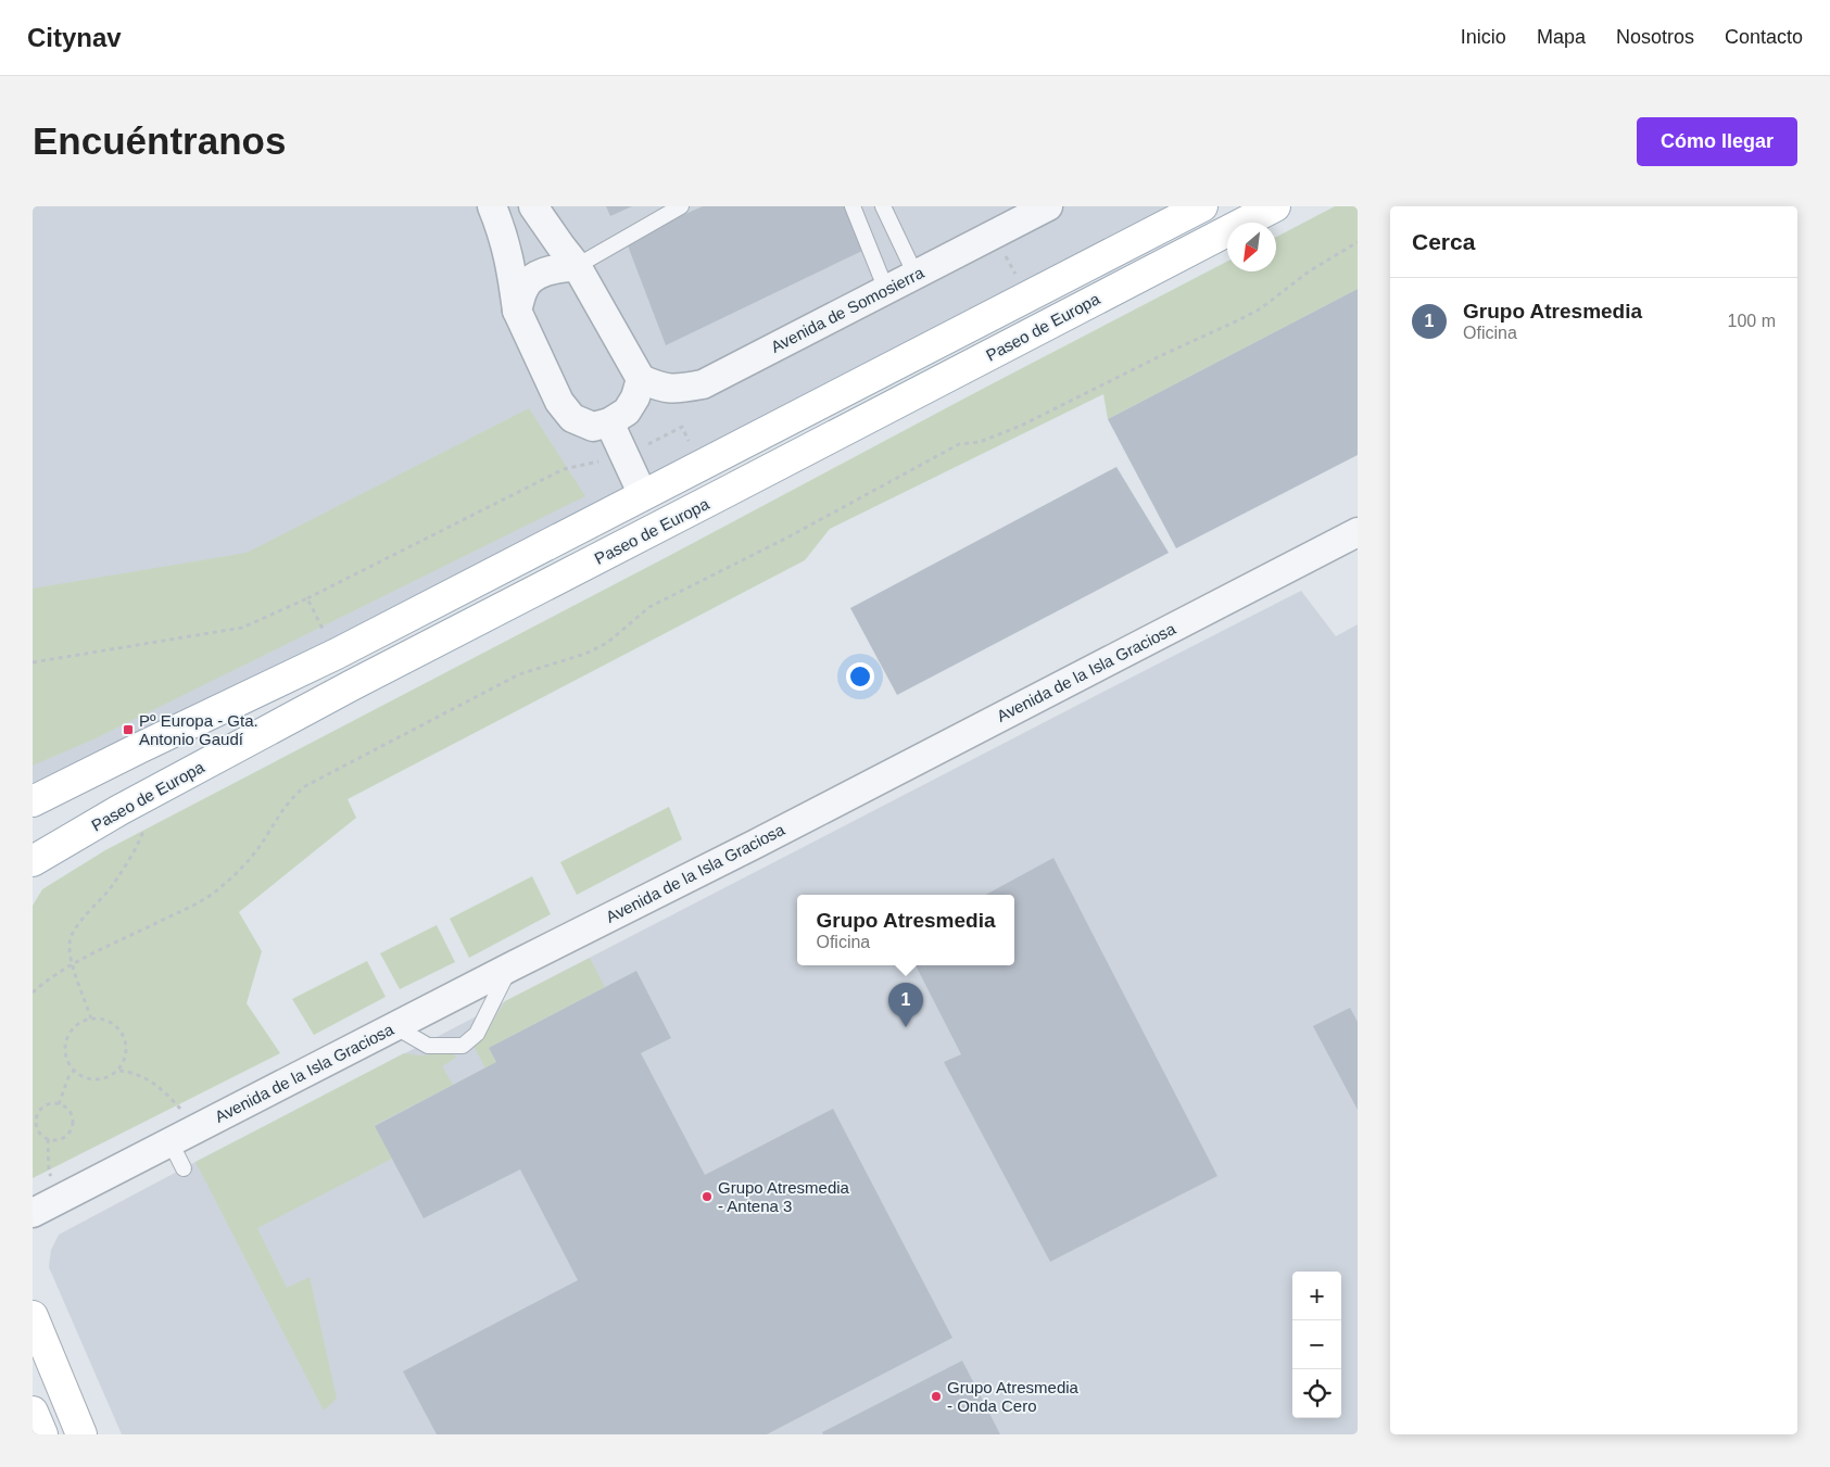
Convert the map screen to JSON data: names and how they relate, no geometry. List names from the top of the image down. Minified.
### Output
{"streets":{"main road":["Paseo de Europa"],"street":["Avenida de Somosierra","Avenida de la Isla Graciosa"]},"places":{"transit":["Pº Europa - Gta. Antonio Gaudí"],"other":["Grupo Atresmedia - Antena 3","Grupo Atresmedia - Onda Cero"]},"north":"bottom left","page":{"header":"Citynav","nav":["Inicio","Mapa","Nosotros","Contacto"],"buttons":"Cómo llegar","title":"Encuéntranos","heading":"Cerca","list":[{"mark":"1","name":"Grupo Atresmedia","note":"Oficina","value":"100 m"}],"popup":["Grupo Atresmedia","Oficina"],"pins":"1","map_buttons":["+","−"]}}
